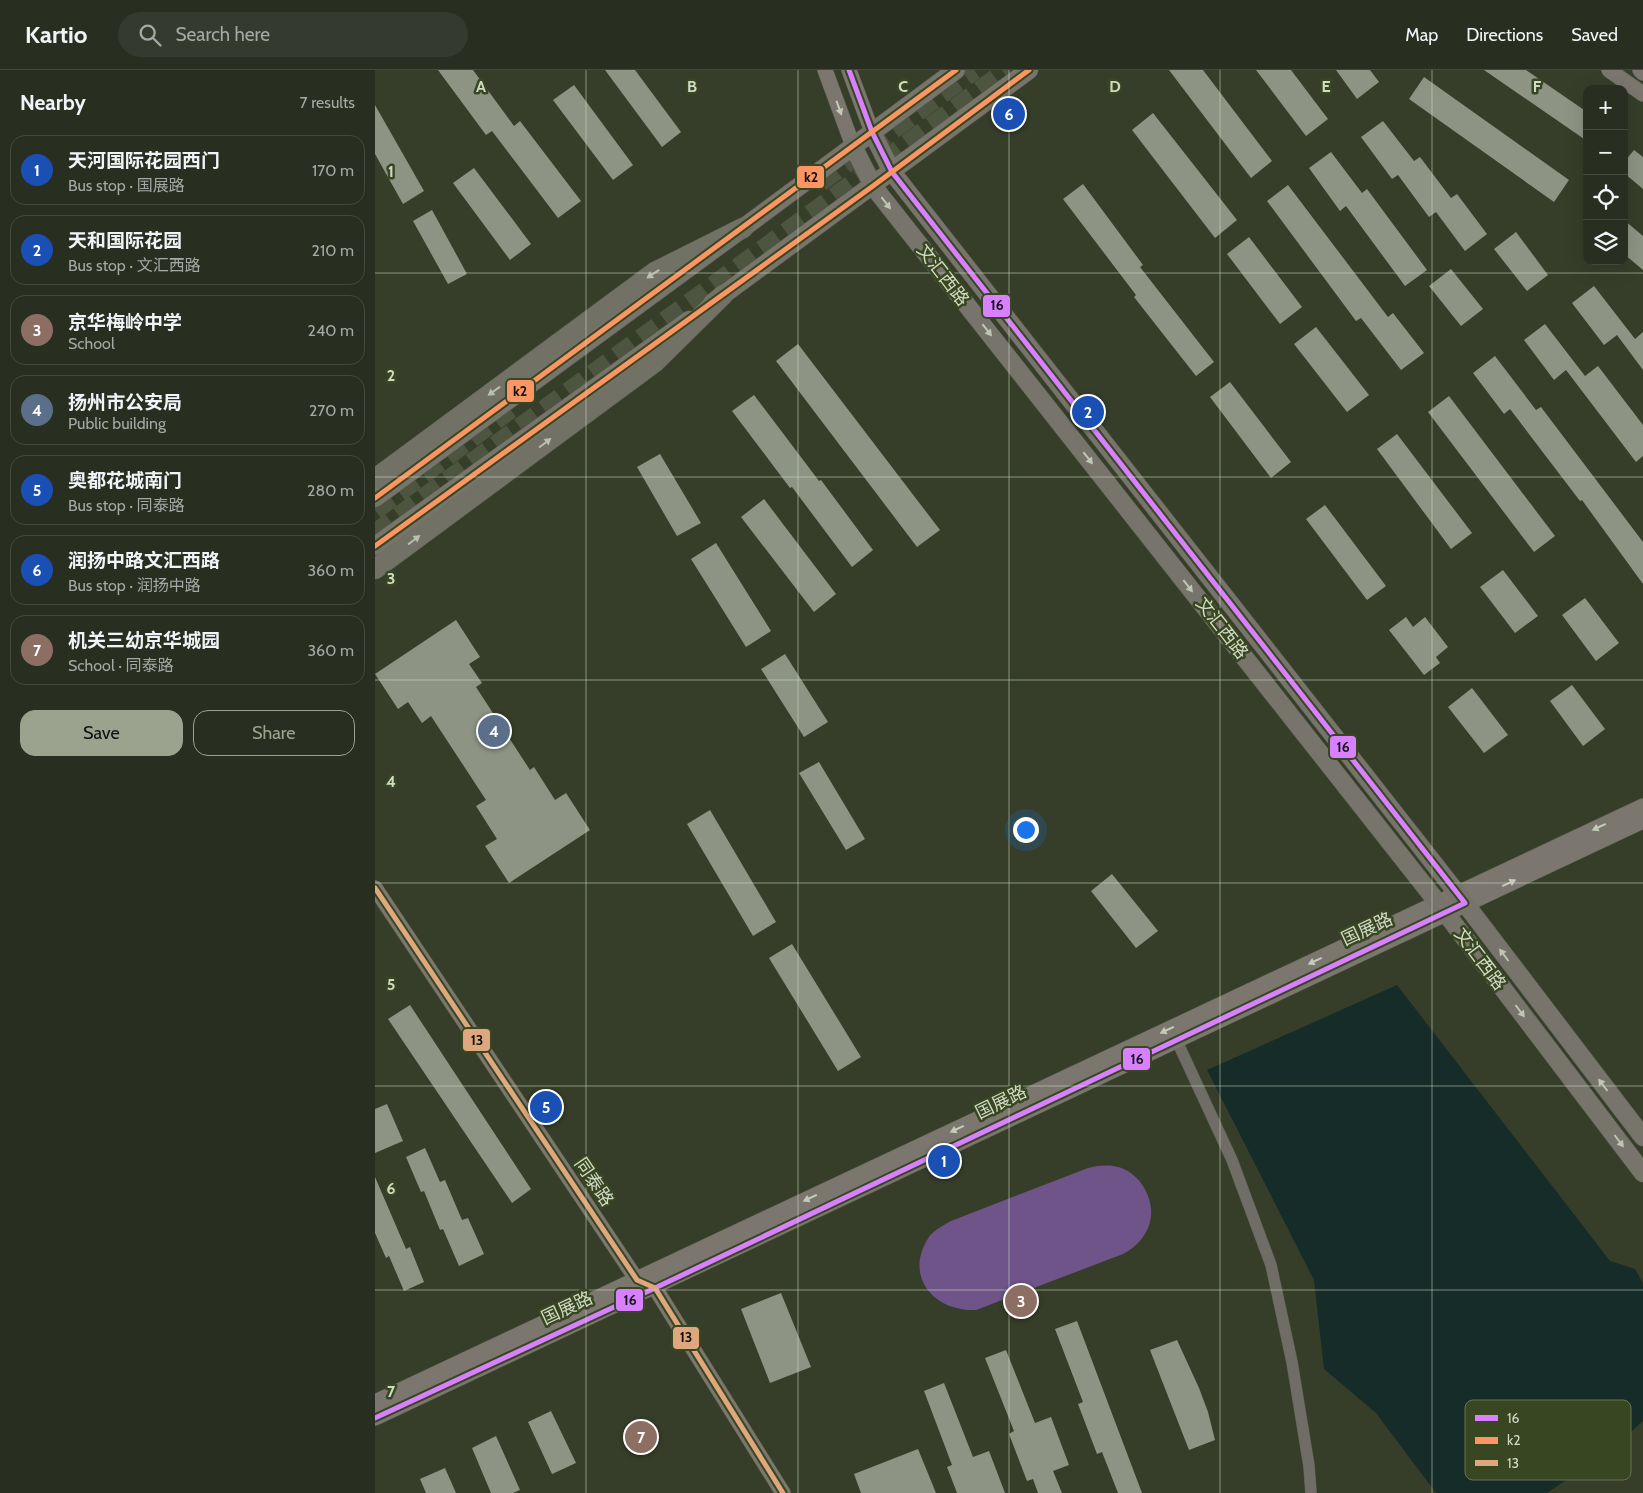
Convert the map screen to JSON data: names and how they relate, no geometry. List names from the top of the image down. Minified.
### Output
{"streets":{"main road":["文汇西路"],"street":["国展路","同泰路"]},"crossings":[["文汇西路","国展路"],["国展路","同泰路"]],"lines":["transit line 16","transit line k2","transit line 13"],"legend":["16","k2","13"],"page":{"header":"Kartio","search":"Search here","nav":["Map","Directions","Saved"],"heading":["Nearby","7 results"],"map_buttons":["+","−"],"pins":["6","2","4","5","1","3","7"],"list":[{"mark":"1","name":"天河国际花园西门","note":"Bus stop · 国展路","value":"170 m"},{"mark":"2","name":"天和国际花园","note":"Bus stop · 文汇西路","value":"210 m"},{"mark":"3","name":"京华梅岭中学","note":"School","value":"240 m"},{"mark":"4","name":"扬州市公安局","note":"Public building","value":"270 m"},{"mark":"5","name":"奥都花城南门","note":"Bus stop · 同泰路","value":"280 m"},{"mark":"6","name":"润扬中路文汇西路","note":"Bus stop · 润扬中路","value":"360 m"},{"mark":"7","name":"机关三幼京华城园","note":"School · 同泰路","value":"360 m"}],"buttons":["Save","Share"]},"grid":{"columns":["A","B","C","D","E","F"],"rows":["1","2","3","4","5","6","7"]}}
